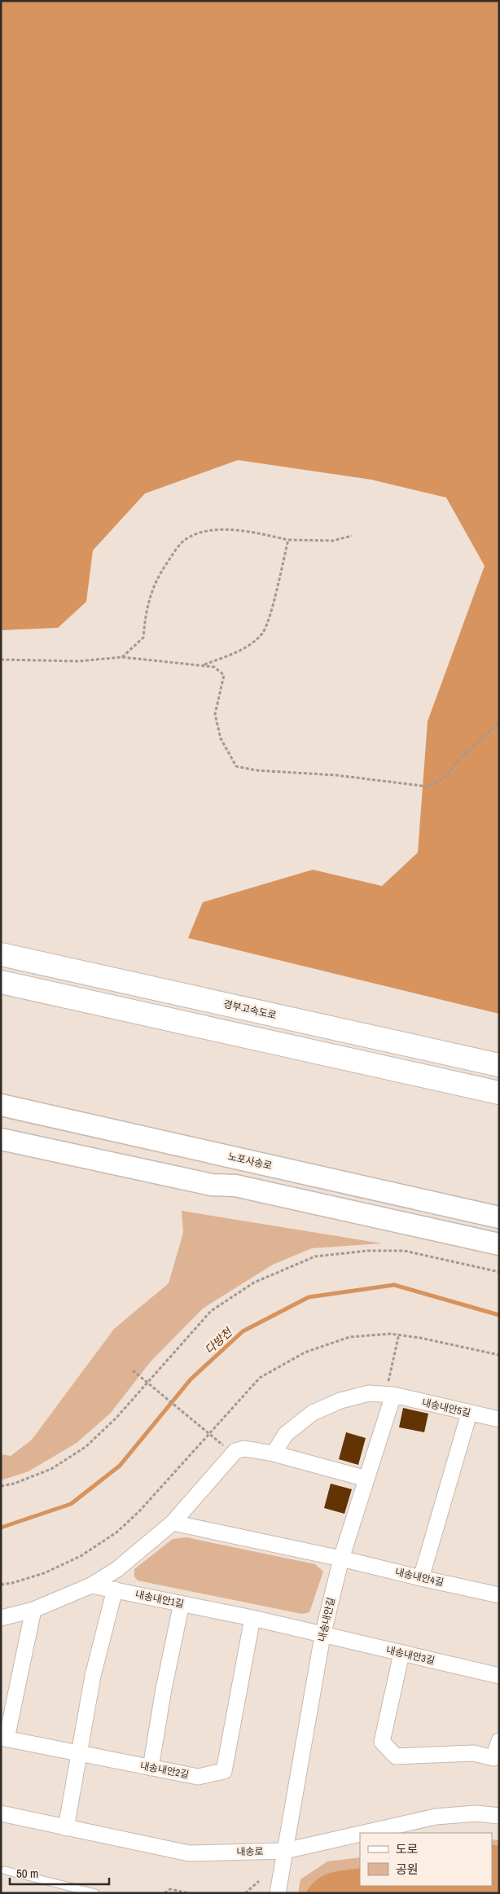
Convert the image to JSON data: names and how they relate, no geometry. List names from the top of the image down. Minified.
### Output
{"streets":{"highway":["경부고속도로"],"main road":["노포사송로"],"street":["내송내안5길","내송내안4길","내송내안1길","내송내안길","내송내안3길","내송내안2길","내송로"]},"crossings":[["내송내안5길","내송내안길"],["내송내안4길","내송내안길"],["내송내안1길","내송내안길"],["내송내안1길","내송내안3길"],["내송내안1길","내송내안2길"],["내송내안길","내송내안3길"],["내송내안길","내송로"]],"water":["다방천"],"legend":["도로","공원"],"scale_bar":"50 m"}
